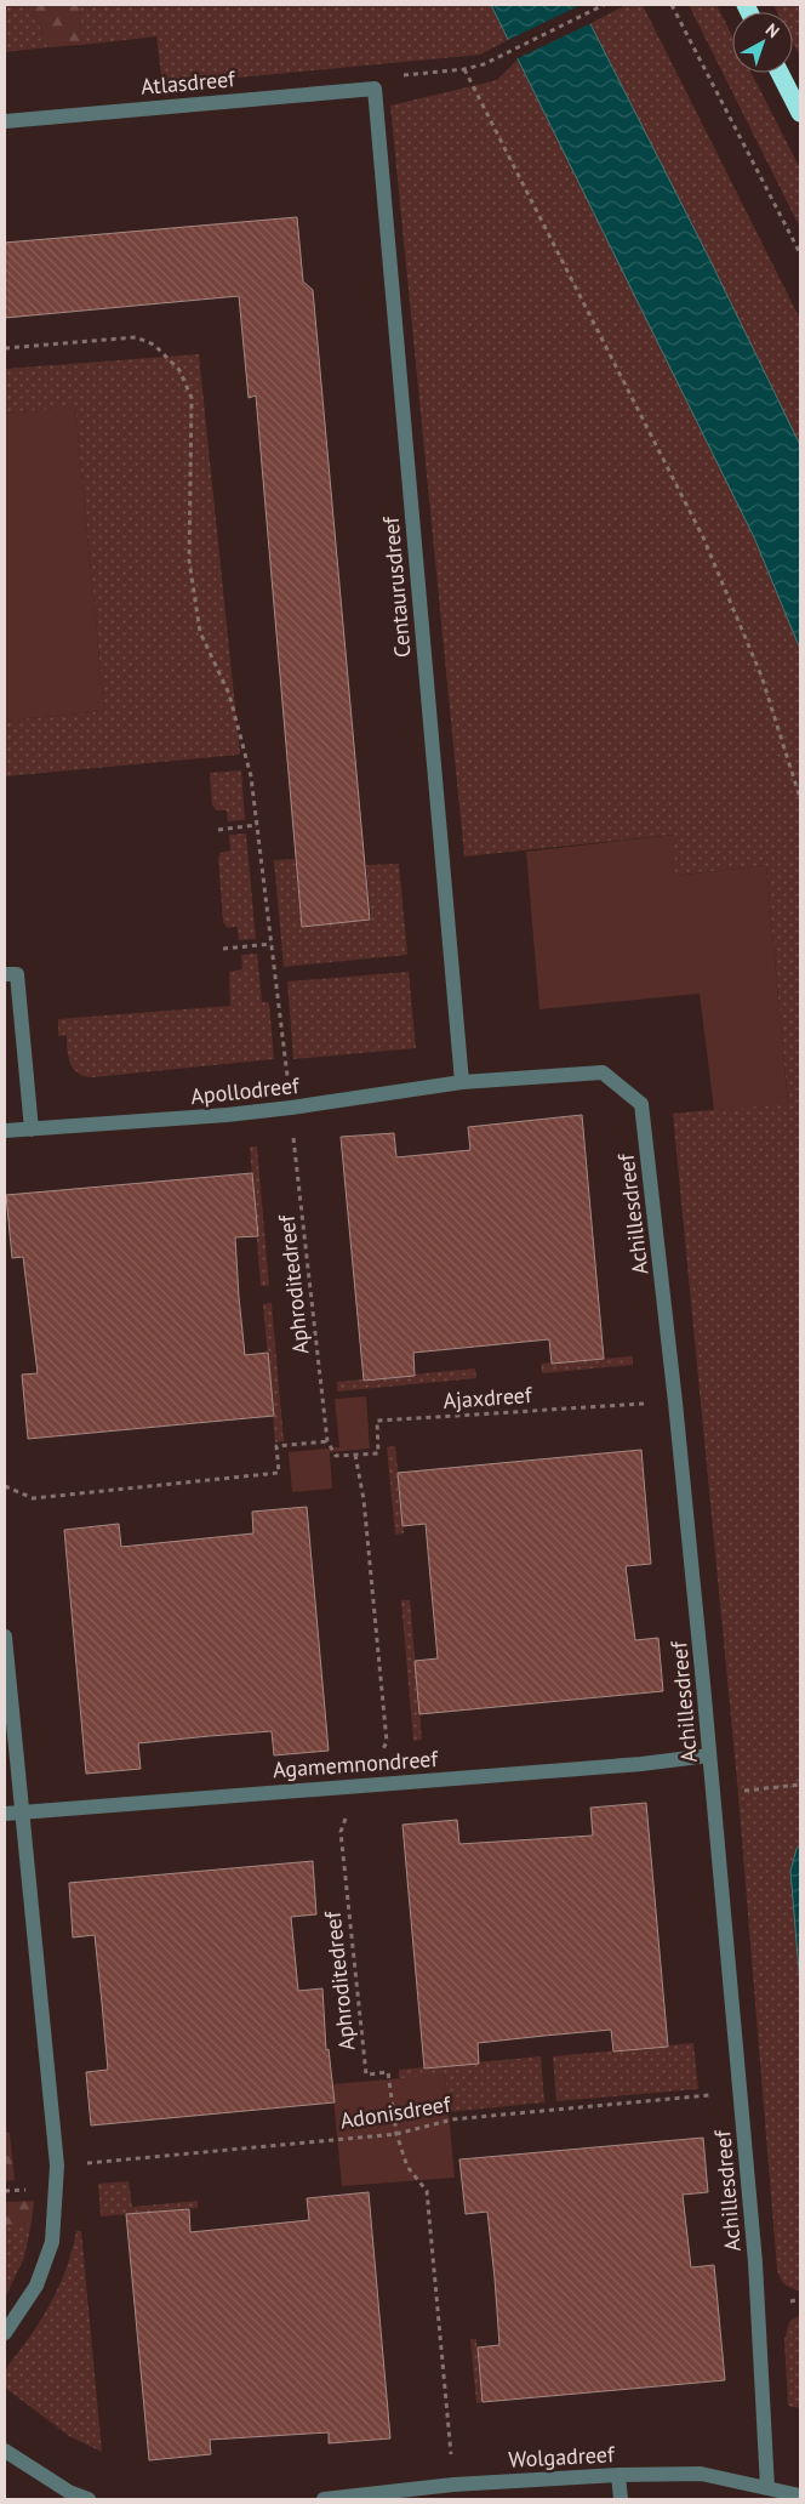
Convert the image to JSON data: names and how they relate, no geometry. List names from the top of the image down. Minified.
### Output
{"streets":{"street":["Atlasdreef","Centaurusdreef","Apollodreef","Achillesdreef","Agamemnondreef","Wolgadreef"],"path":["Aphroditedreef","Ajaxdreef","Adonisdreef"]},"crossings":[["Atlasdreef","Centaurusdreef"],["Centaurusdreef","Apollodreef"],["Centaurusdreef","Achillesdreef"],["Apollodreef","Achillesdreef"],["Apollodreef","Aphroditedreef"],["Achillesdreef","Ajaxdreef"],["Achillesdreef","Agamemnondreef"],["Achillesdreef","Adonisdreef"],["Achillesdreef","Wolgadreef"],["Aphroditedreef","Ajaxdreef"],["Aphroditedreef","Agamemnondreef"],["Aphroditedreef","Adonisdreef"],["Aphroditedreef","Wolgadreef"]],"north":"top right"}
